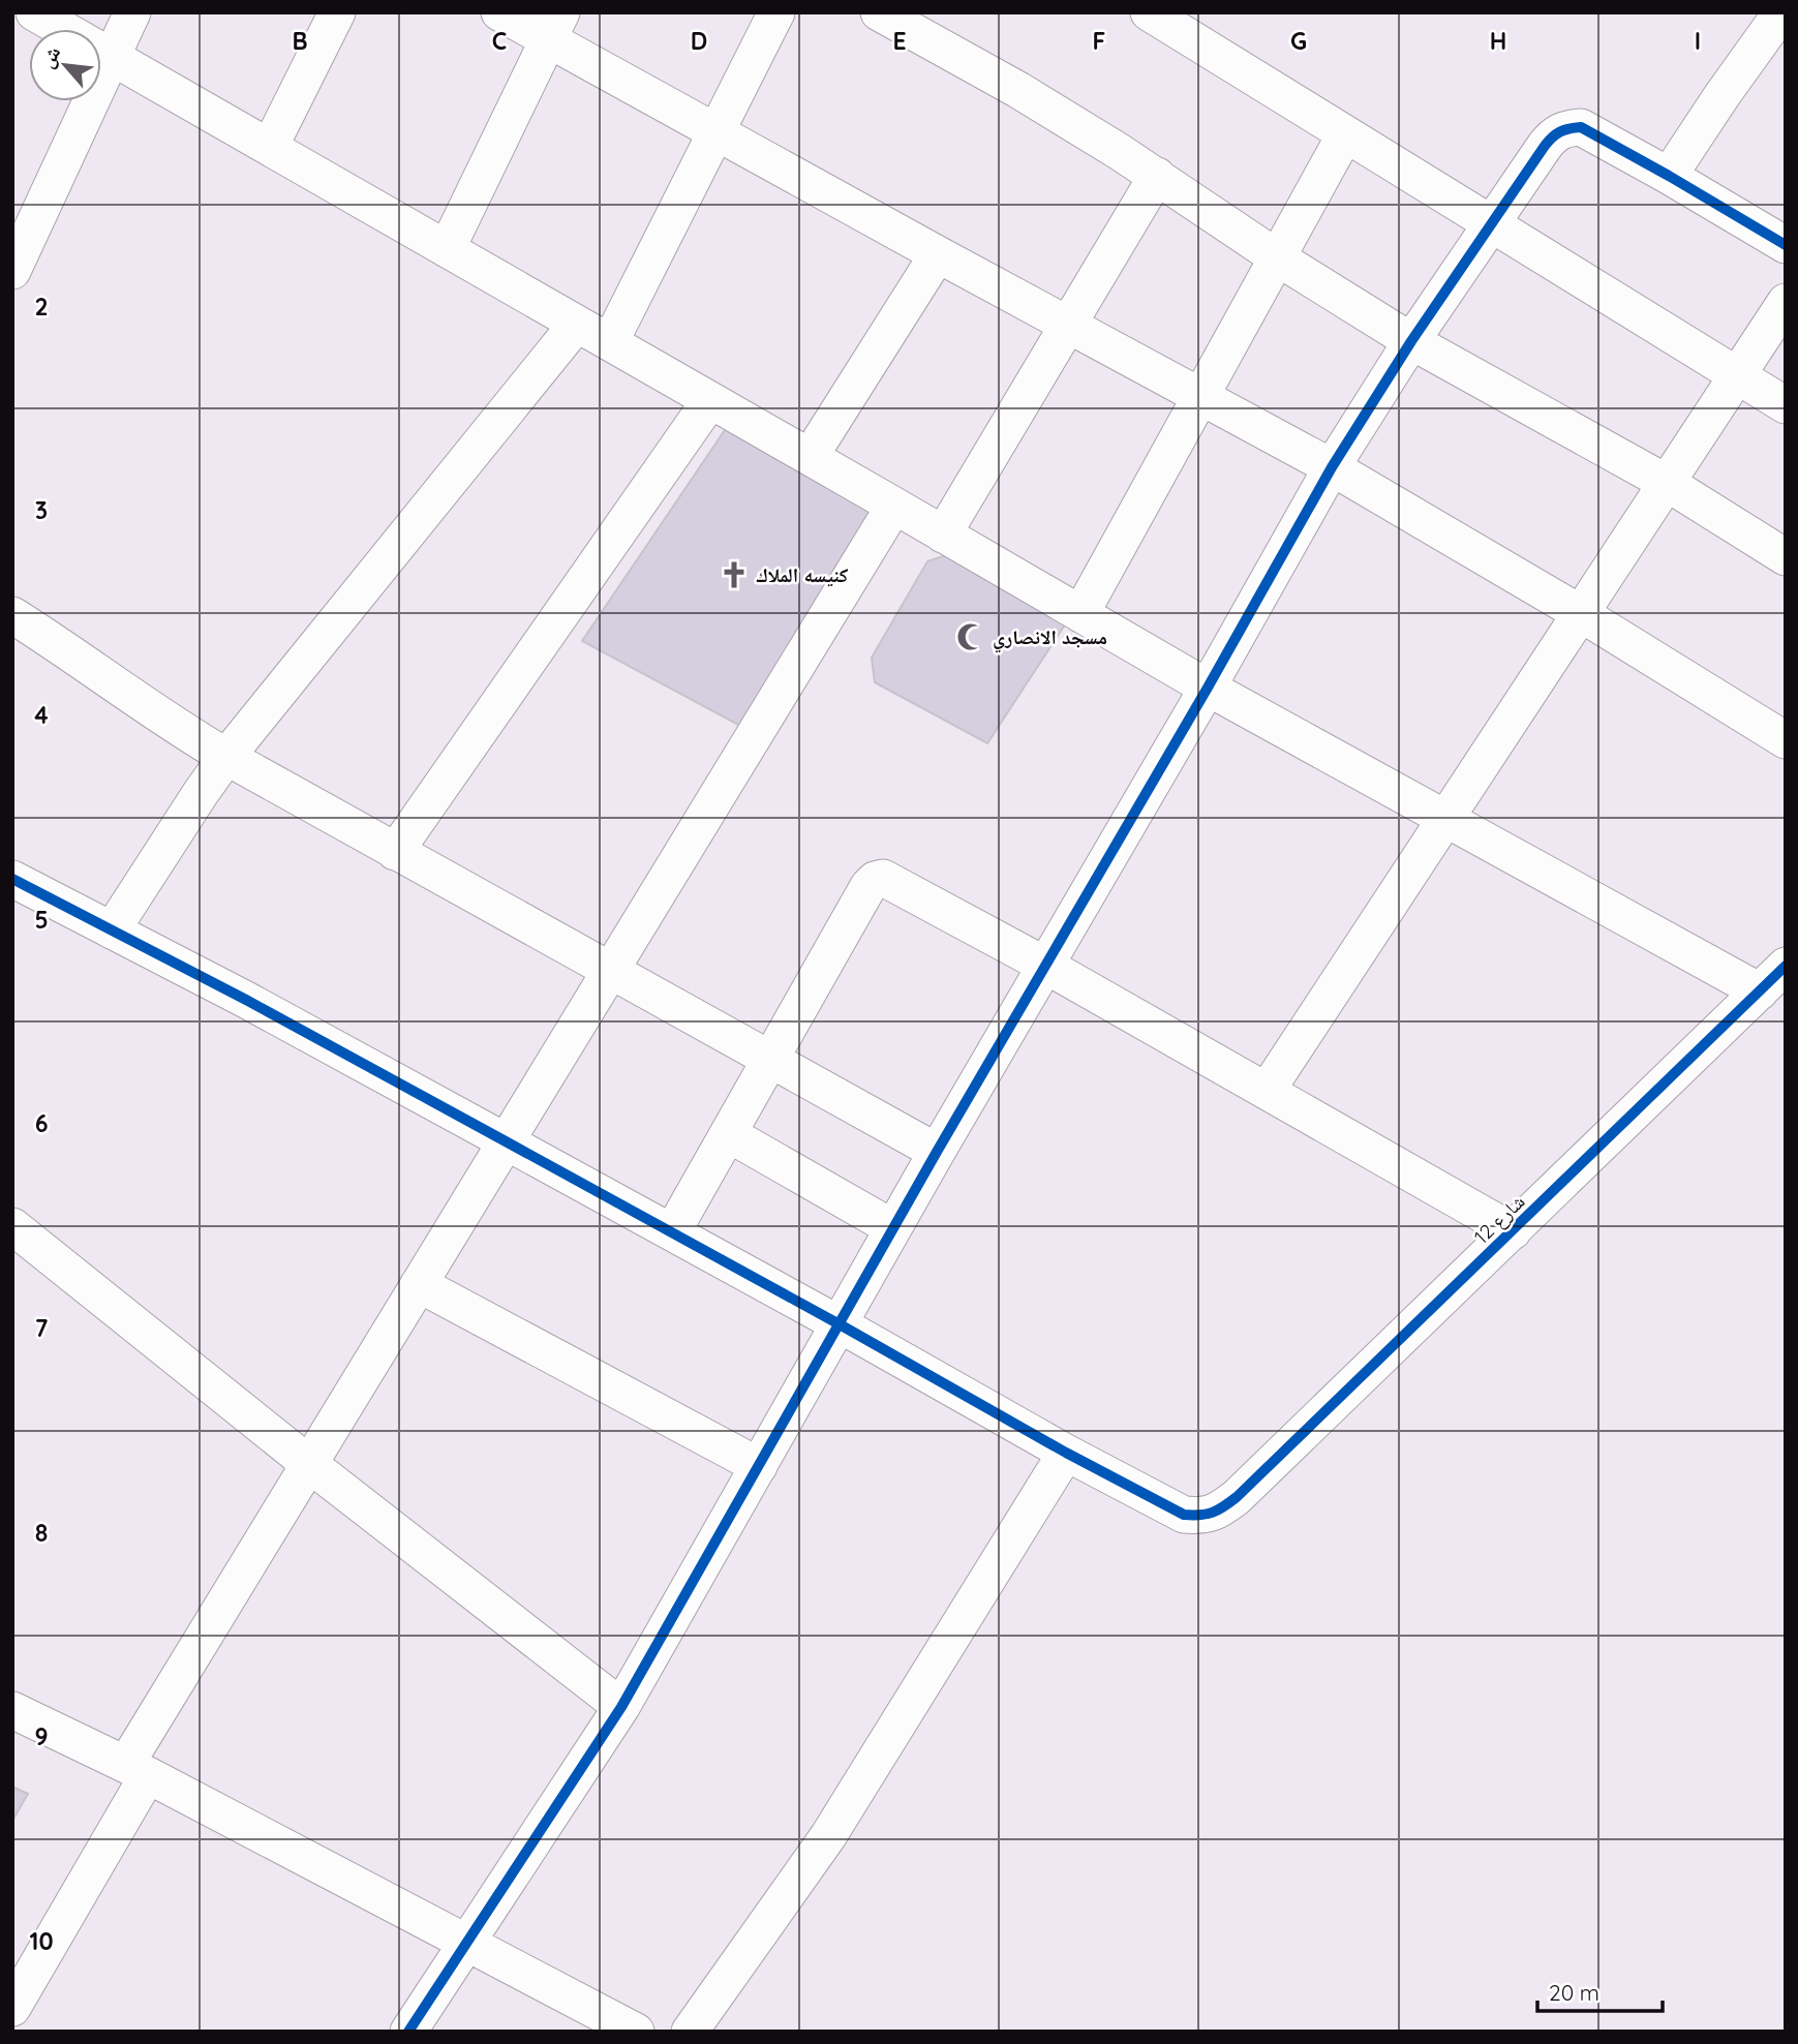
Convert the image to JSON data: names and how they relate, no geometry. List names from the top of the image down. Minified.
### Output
{"streets":{"street":["شارع 12"]},"places":{"church":["كنيسه الملاك"],"mosque":["مسجد الانصاري"]},"scale_bar":"20 m","north":"top left","grid":{"columns":["B","C","D","E","F","G","H","I"],"rows":["2","3","4","5","6","7","8","9","10"]}}
